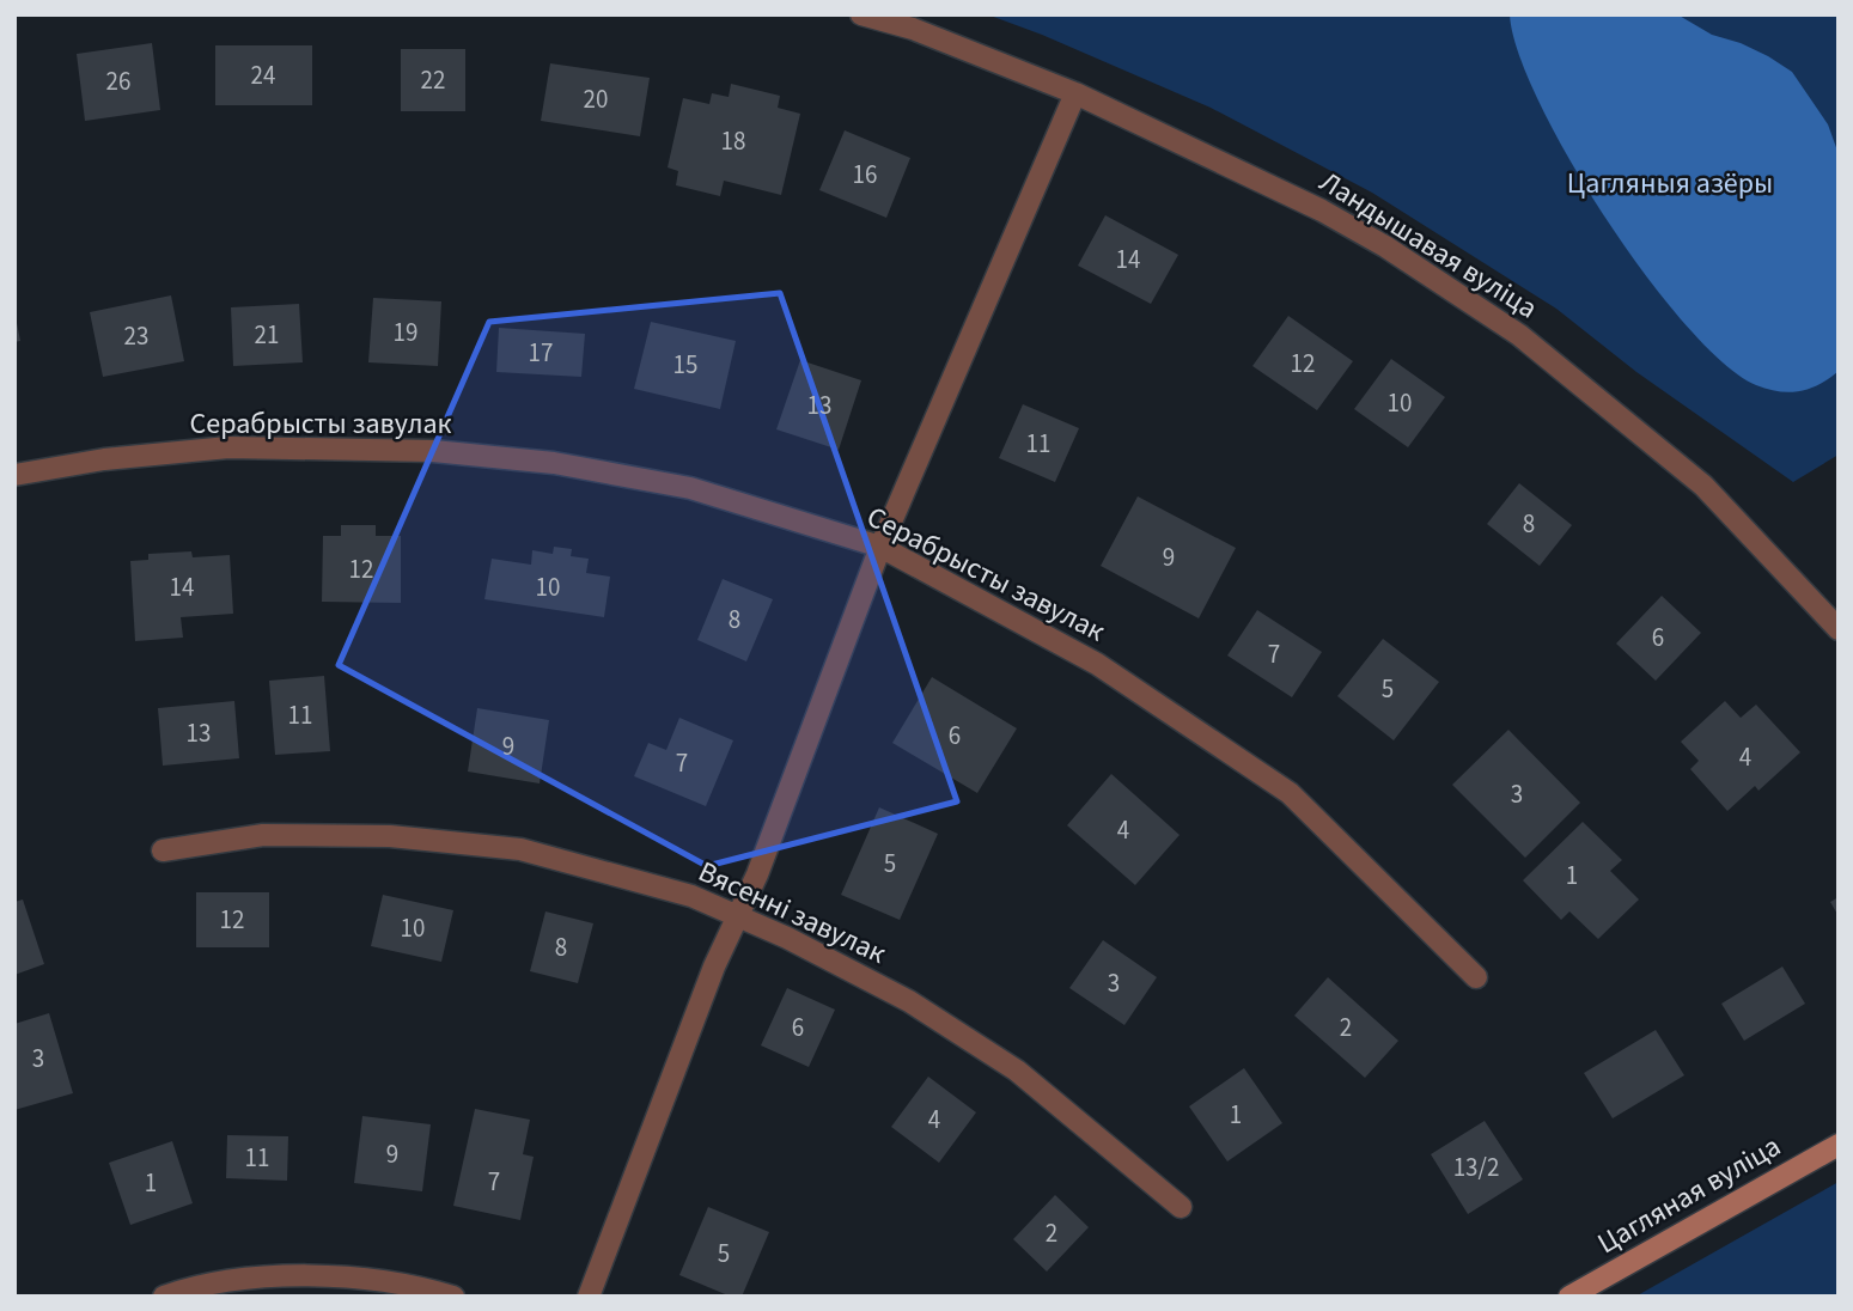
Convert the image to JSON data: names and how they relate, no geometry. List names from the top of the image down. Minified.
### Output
{"streets":{"street":["Ландышавая вуліца","Серабрысты завулак","Вясенні завулак","Цагляная вуліца"]},"parks":["Цагляныя азёры"],"house_numbers":["24","22","26","20","18","16","14","19","21","23","17","12","15","10","13","11","8","9","12","14","10","8","6","7","5","11","13","6","9","4","7","3","4","5","1","12","10","8","3","6","2","3","1","4","9","11","13/2","7","1","2","5"]}
